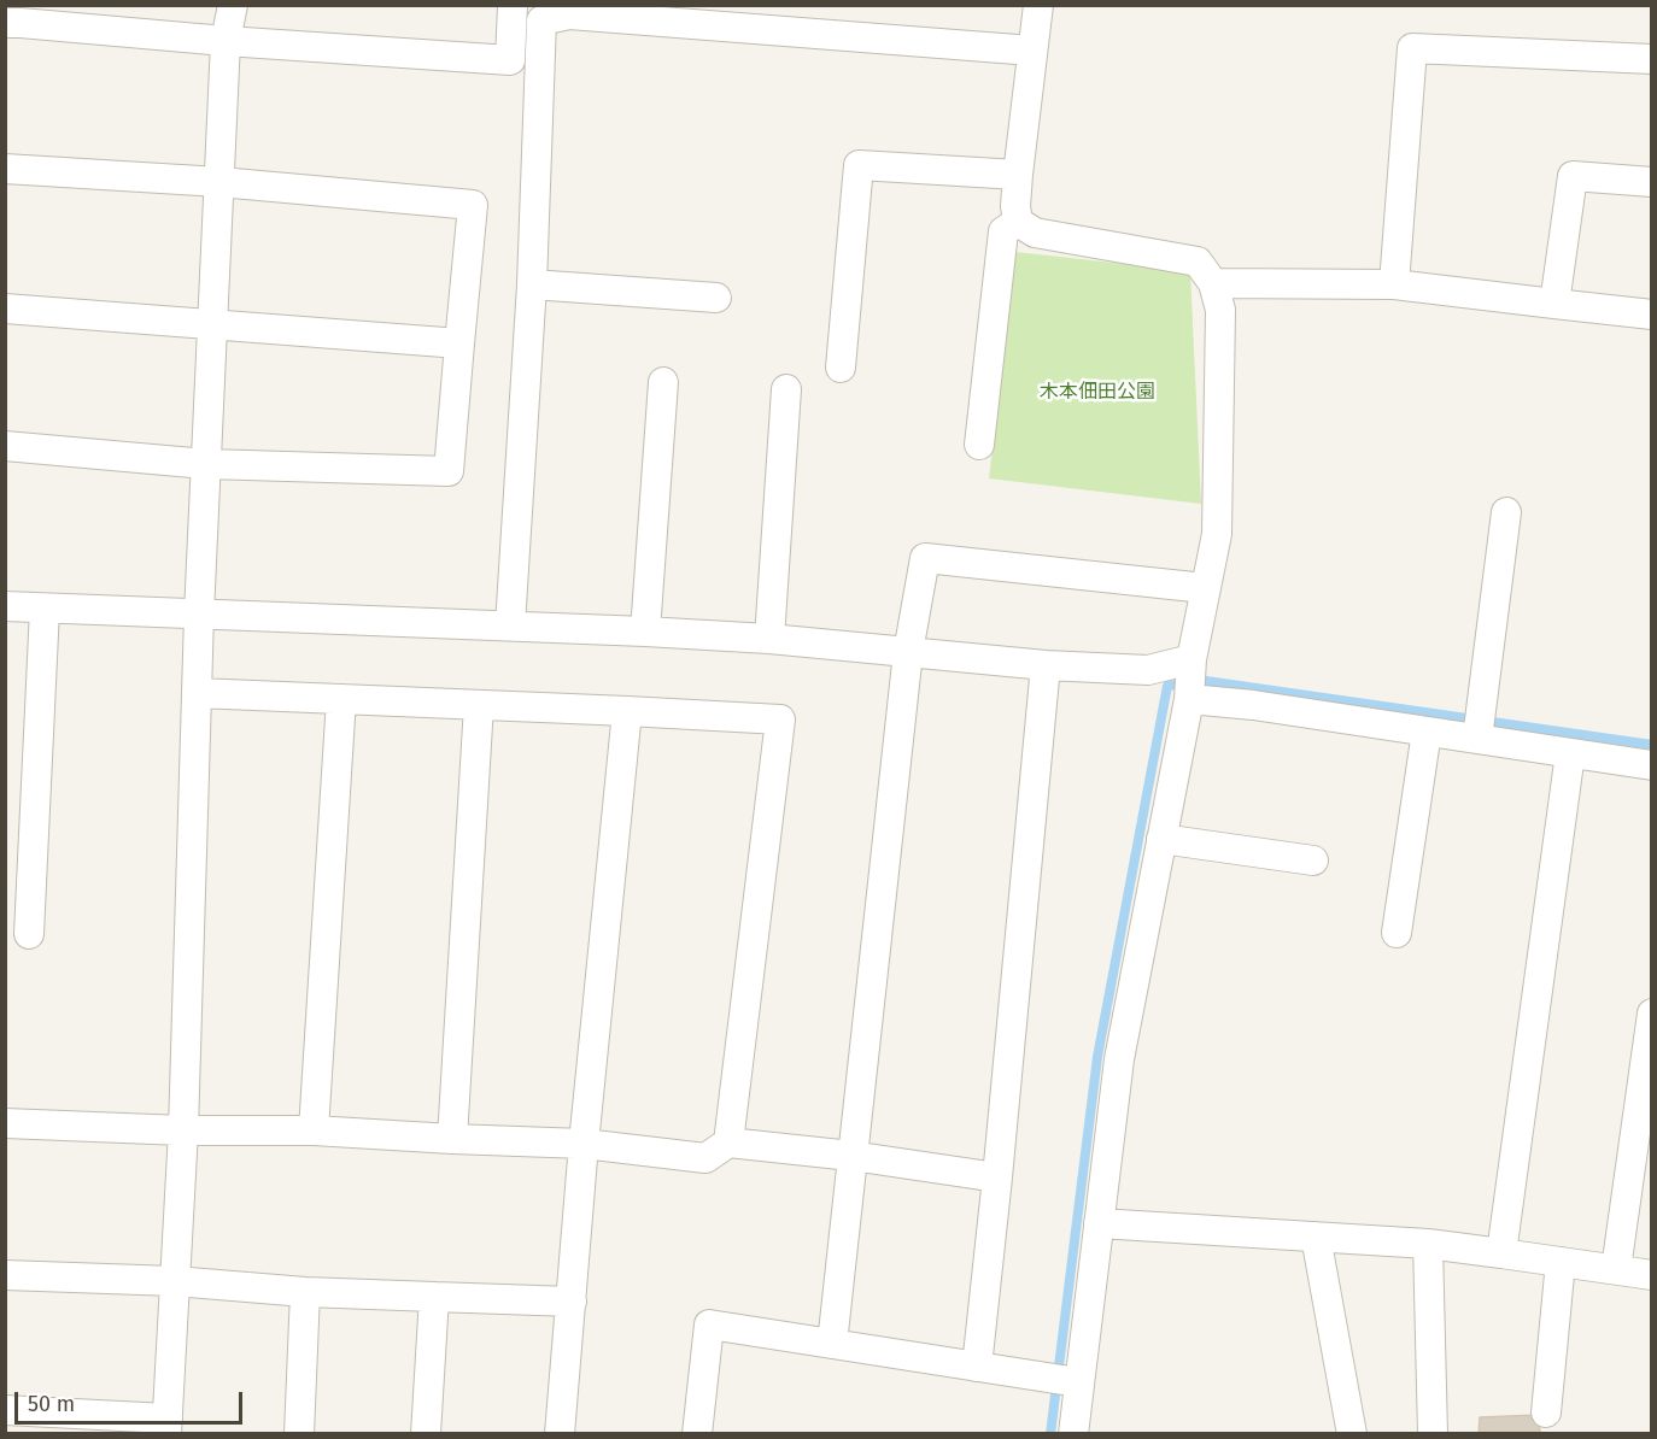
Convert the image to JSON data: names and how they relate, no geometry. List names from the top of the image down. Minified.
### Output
{"parks":["木本佃田公園"],"scale_bar":"50 m"}
